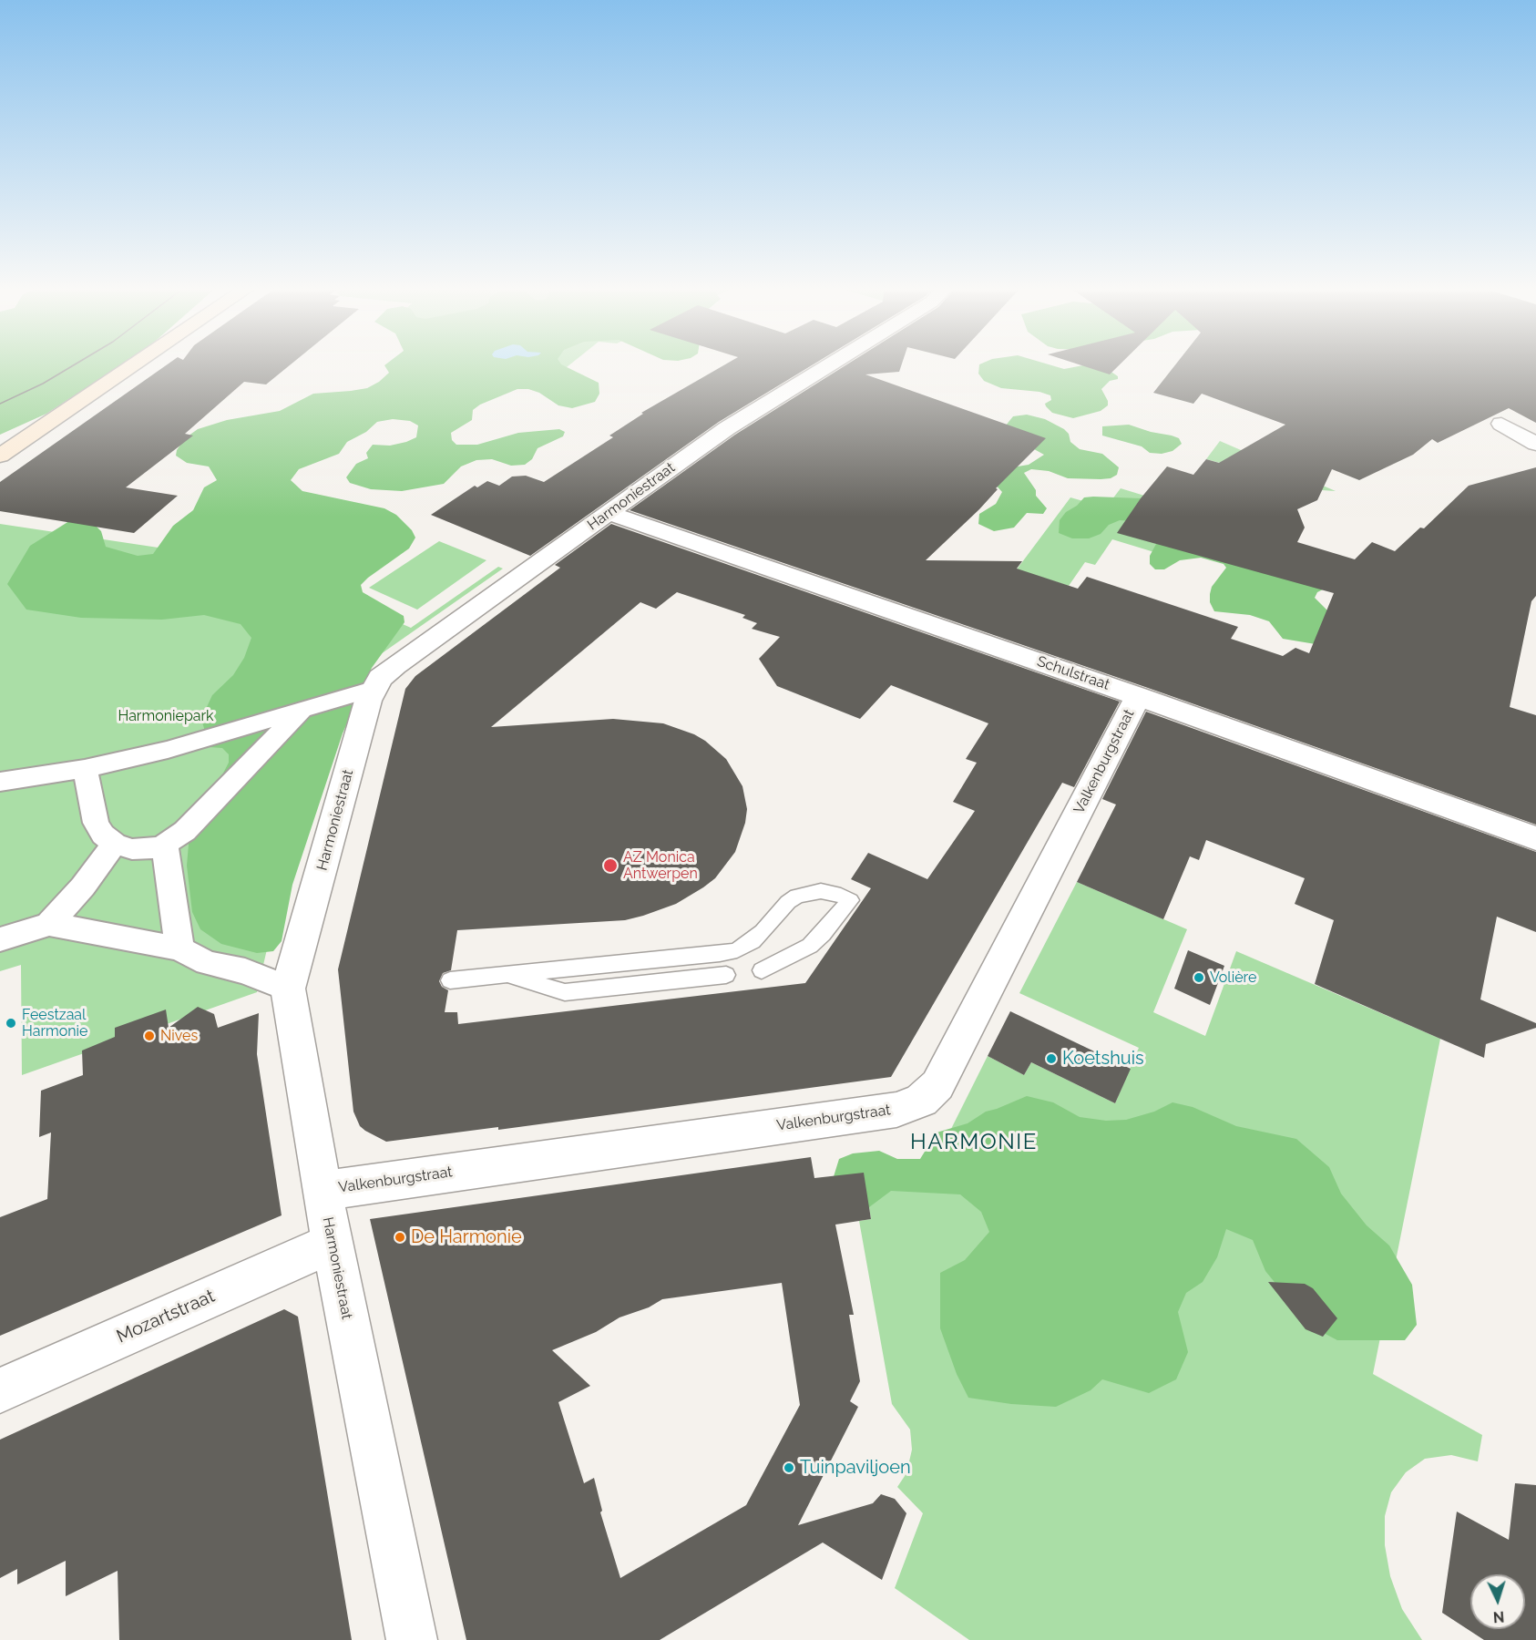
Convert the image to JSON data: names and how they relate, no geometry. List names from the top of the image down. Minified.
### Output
{"streets":{"street":["Harmoniestraat","Schulstraat","Valkenburgstraat","Mozartstraat"]},"crossings":[["Harmoniestraat","Schulstraat"],["Harmoniestraat","Valkenburgstraat"],["Harmoniestraat","Mozartstraat"],["Schulstraat","Valkenburgstraat"]],"districts":["HARMONIE"],"parks":["Harmoniepark"],"places":["AZ Monica Antwerpen","Volière","Feestzaal Harmonie","Nives","Koetshuis","De Harmonie","Tuinpaviljoen"],"north":"bottom"}
